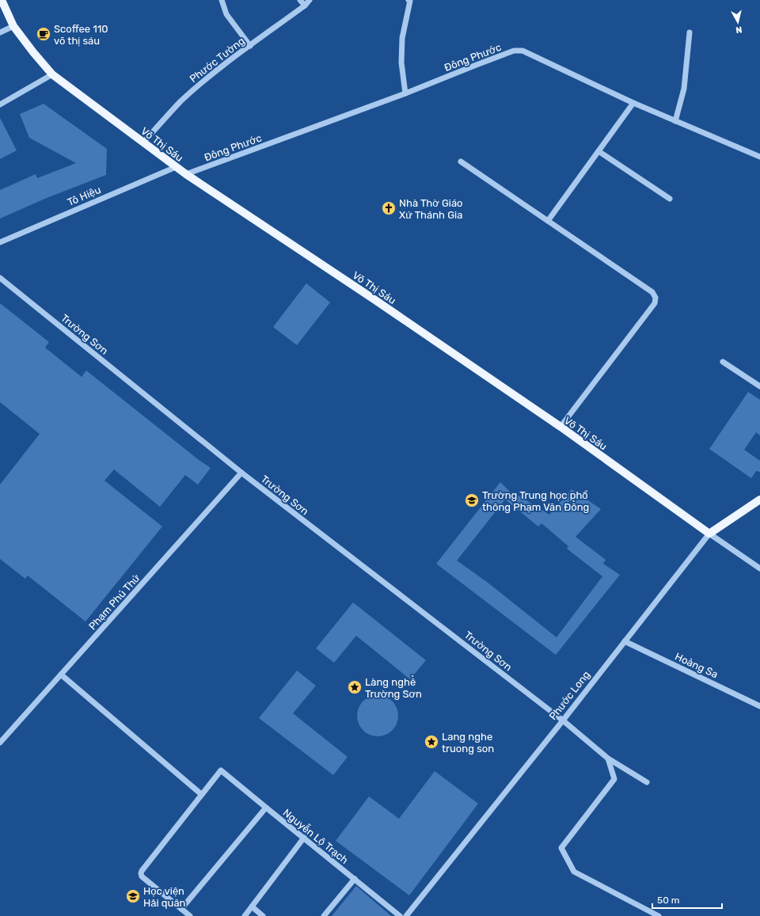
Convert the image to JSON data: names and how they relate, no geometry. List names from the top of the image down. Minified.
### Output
{"streets":{"main road":["Võ Thị Sáu","Phước Long"],"street":["Đông Phước","Phước Tường","Tô Hiệu","Trường Sơn","Phạm Phú Thứ","Hoàng Sa","Nguyễn Lộ Trạch"]},"crossings":[["Đông Phước","Võ Thị Sáu"],["Phước Tường","Võ Thị Sáu"],["Võ Thị Sáu","Tô Hiệu"],["Võ Thị Sáu","Phước Long"],["Trường Sơn","Phạm Phú Thứ"],["Trường Sơn","Phước Long"],["Hoàng Sa","Phước Long"]],"places":{"cafe":["Scoffee 110 võ thị sáu"],"church":["Nhà Thờ Giáo Xứ Thánh Gia"],"school or university":["Trường Trung học phổ thông Phạm Văn Đồng","Học viện Hải quân"],"place":["Làng nghề Trường Sơn","Lang nghe truong son"]},"scale_bar":"50 m","north":"bottom"}
